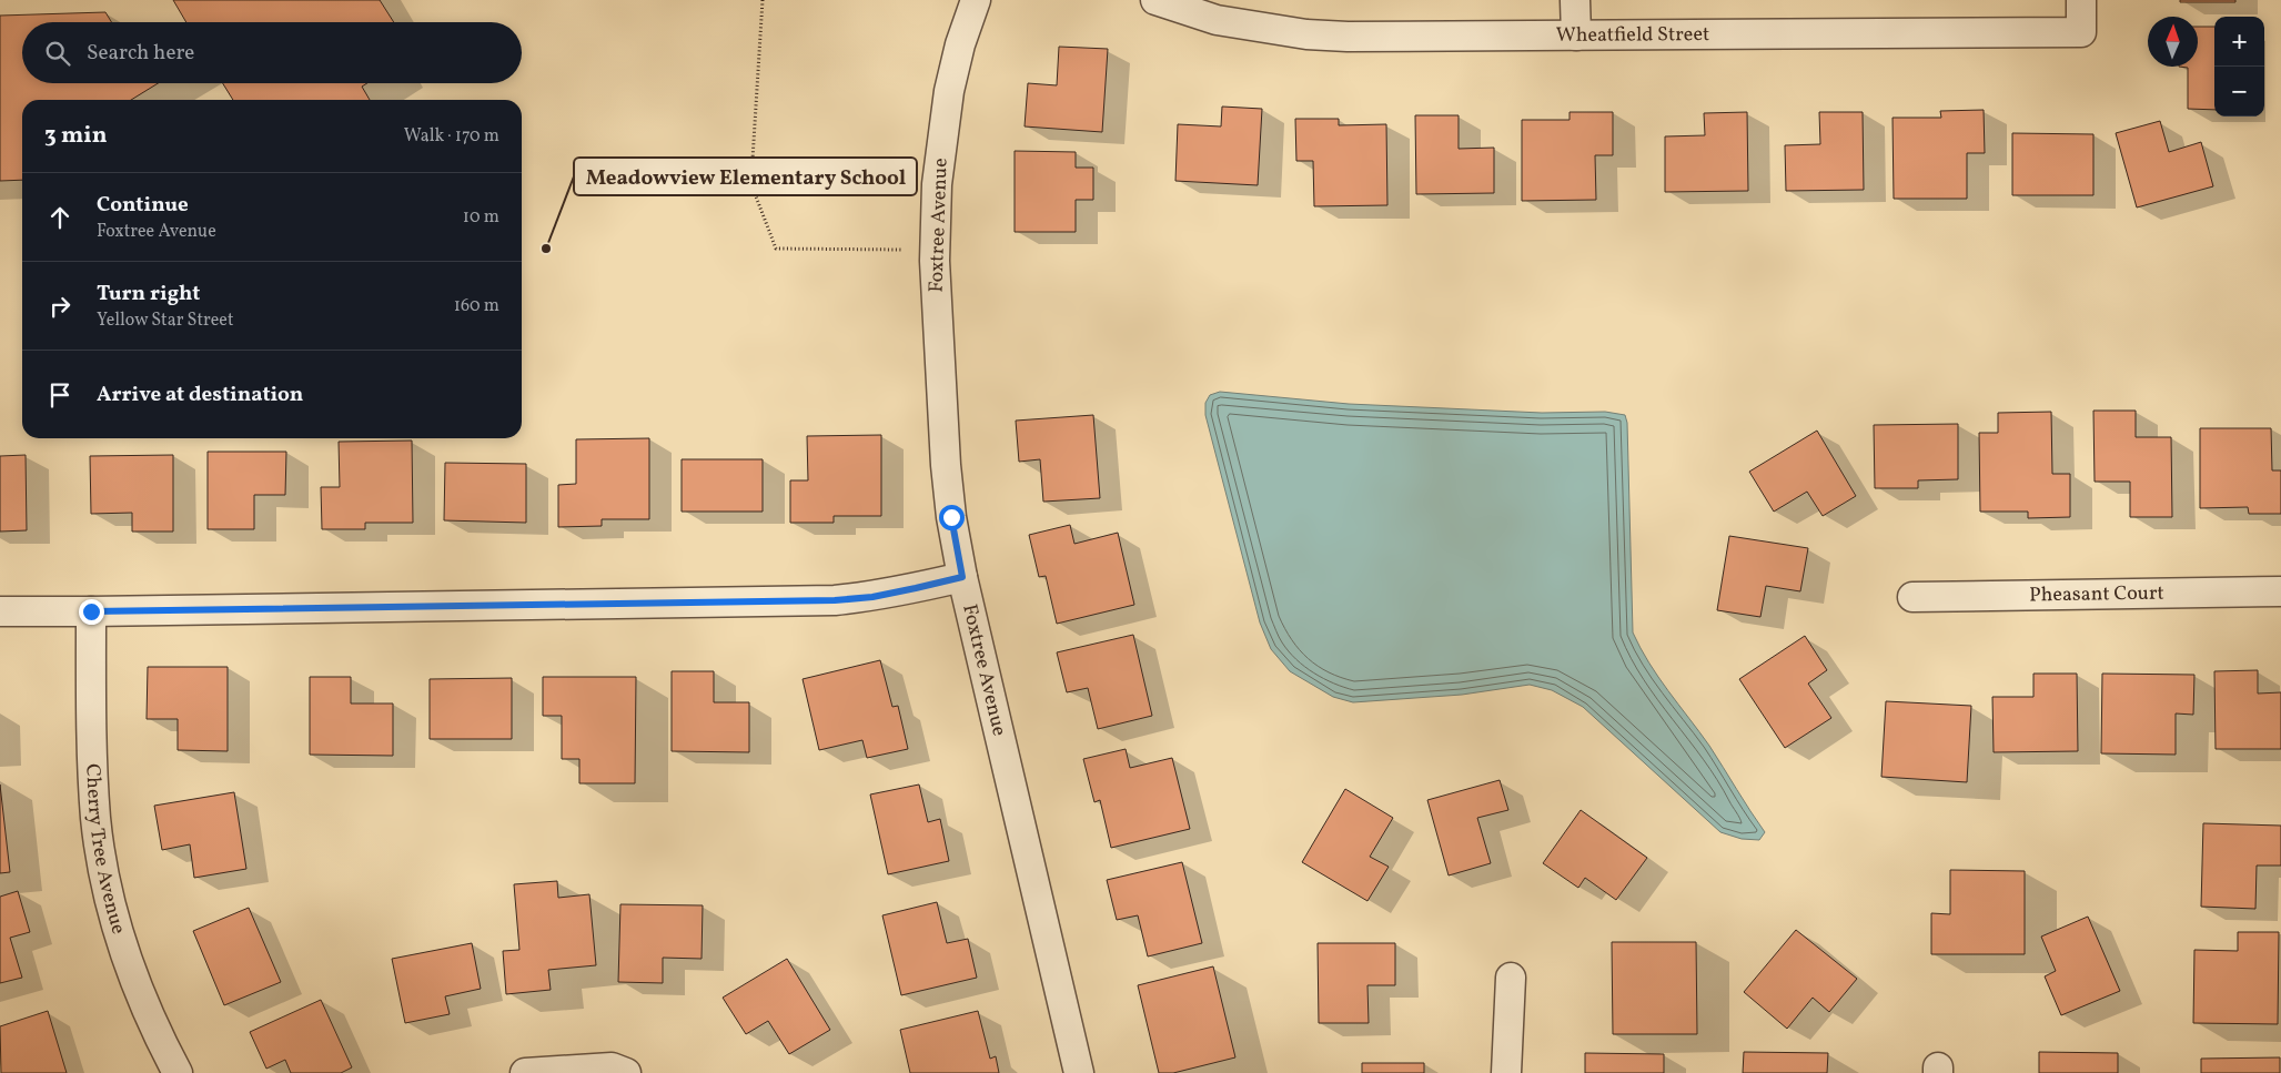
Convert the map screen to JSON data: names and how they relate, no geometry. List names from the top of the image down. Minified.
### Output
{"streets":{"street":["Wheatfield Street","Foxtree Avenue","Pheasant Court","Cherry Tree Avenue"]},"places":["Meadowview Elementary School"],"north":"top","page":{"map_buttons":["+","−"],"search":"Search here","heading":["3 min","Walk · 170 m"],"list":[["Continue","Foxtree Avenue","10 m"],["Turn right","Yellow Star Street","160 m"],"Arrive at destination"]}}
